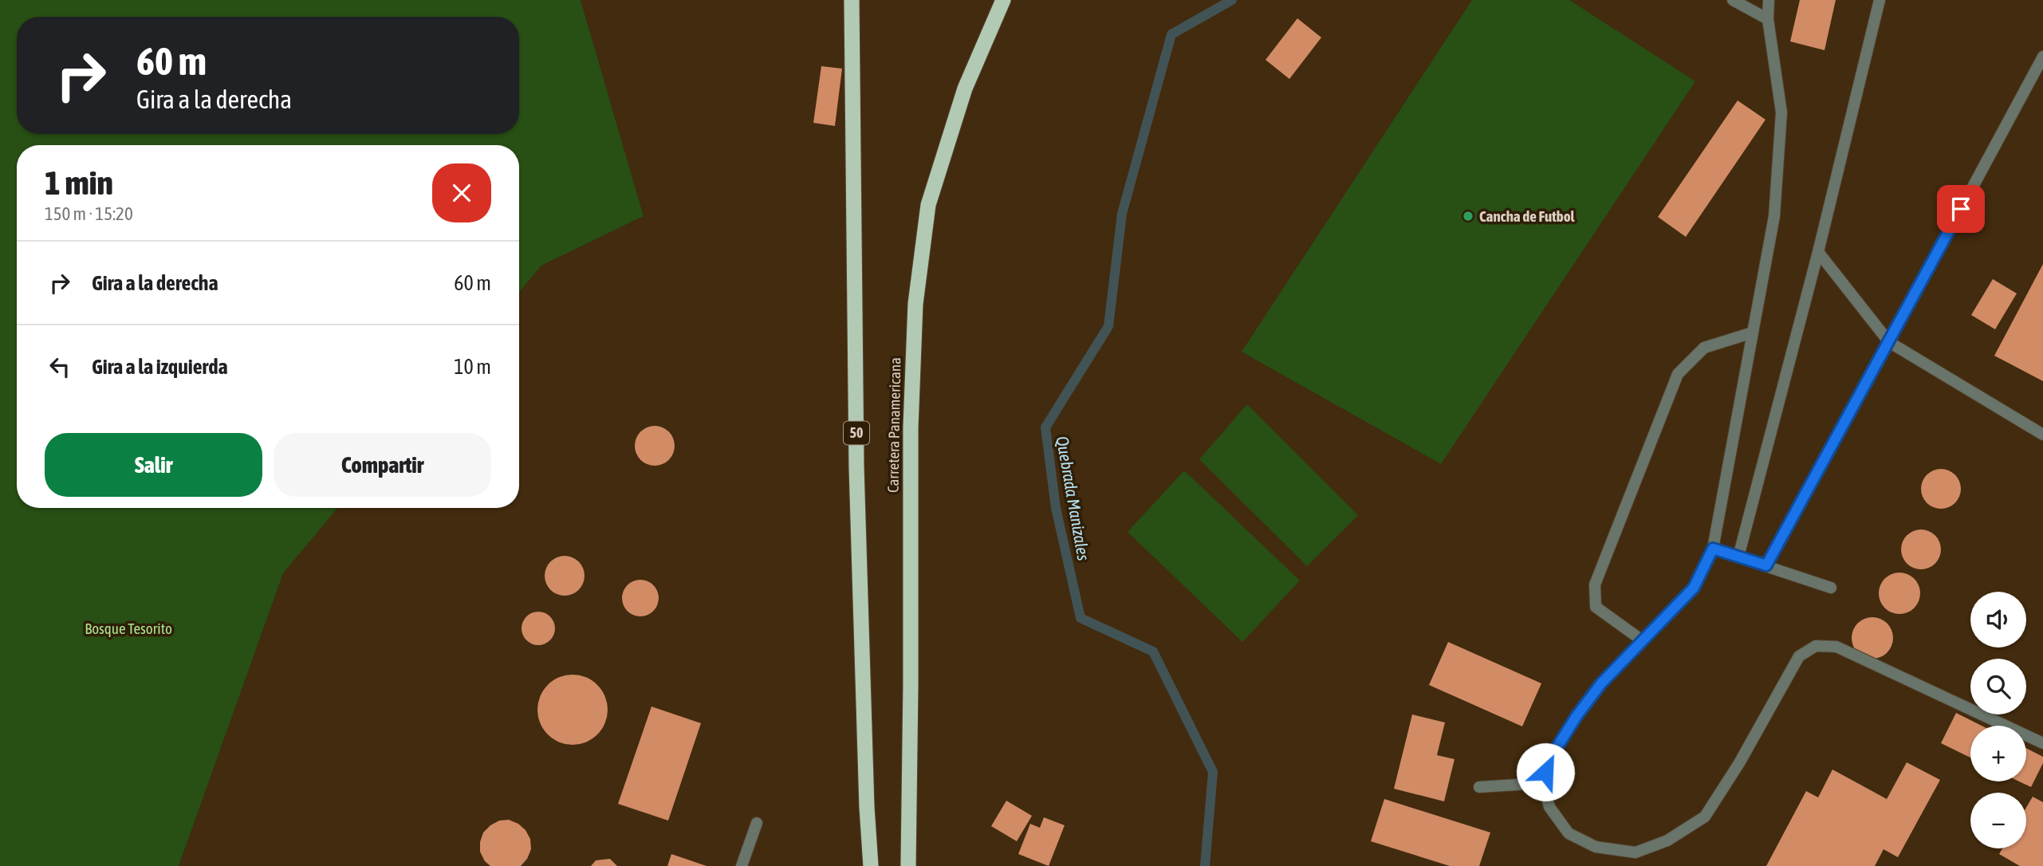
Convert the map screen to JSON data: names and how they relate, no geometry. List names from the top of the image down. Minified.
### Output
{"streets":{"highway":["Carretera Panamericana","50"]},"water":["Quebrada Manizales"],"parks":["Bosque Tesorito"],"places":["Cancha de Futbol"],"page":{"turn":["60 m","Gira a la derecha"],"heading":["1 min","150 m · 15:20"],"list":[{"name":"Gira a la derecha","value":"60 m"},{"name":"Gira a la izquierda","value":"10 m"}],"buttons":["Salir","Compartir"],"map_buttons":["+","−"]}}
